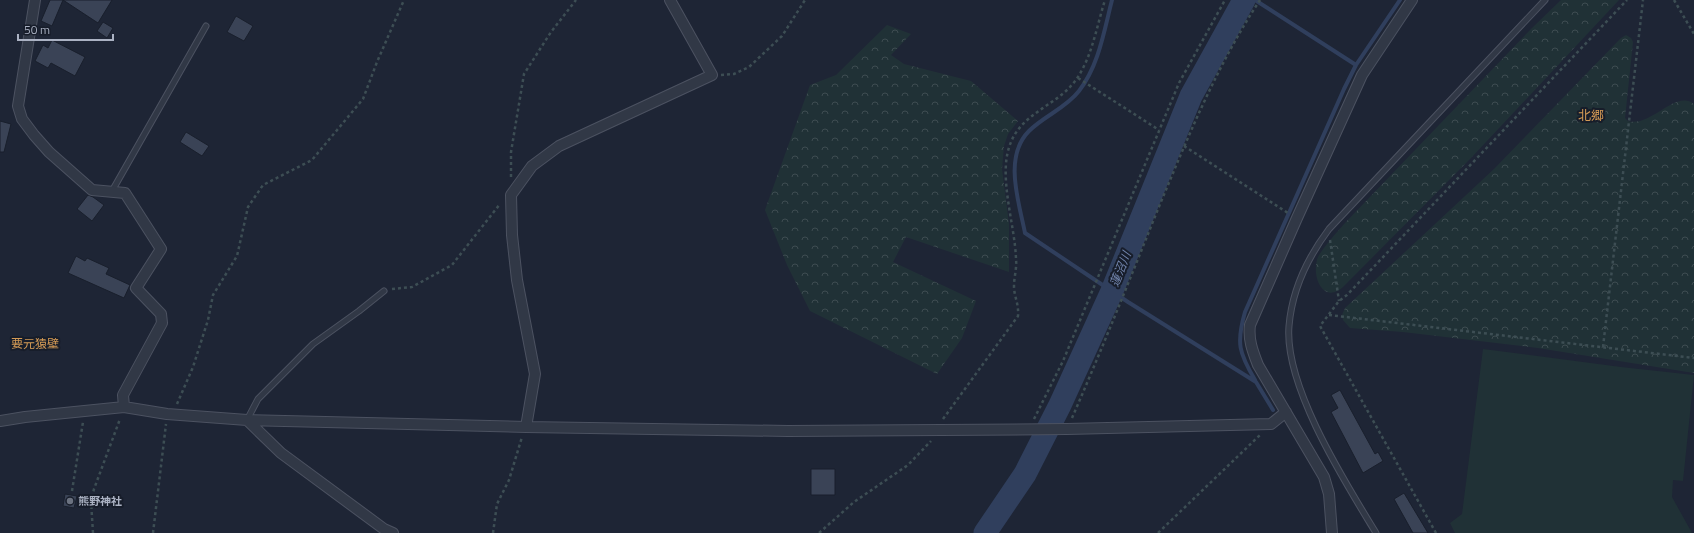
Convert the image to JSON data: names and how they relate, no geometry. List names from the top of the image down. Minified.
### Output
{"districts":["北郷","要元猿壁"],"water":["蓮沼川"],"places":["熊野神社"],"scale_bar":"50 m"}
